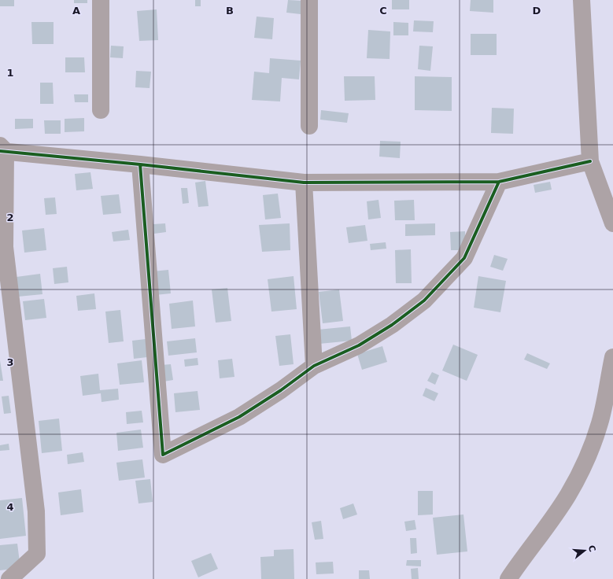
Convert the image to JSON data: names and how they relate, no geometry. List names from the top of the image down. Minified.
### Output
{"north":"right","grid":{"columns":["A","B","C","D"],"rows":["1","2","3","4"]}}
